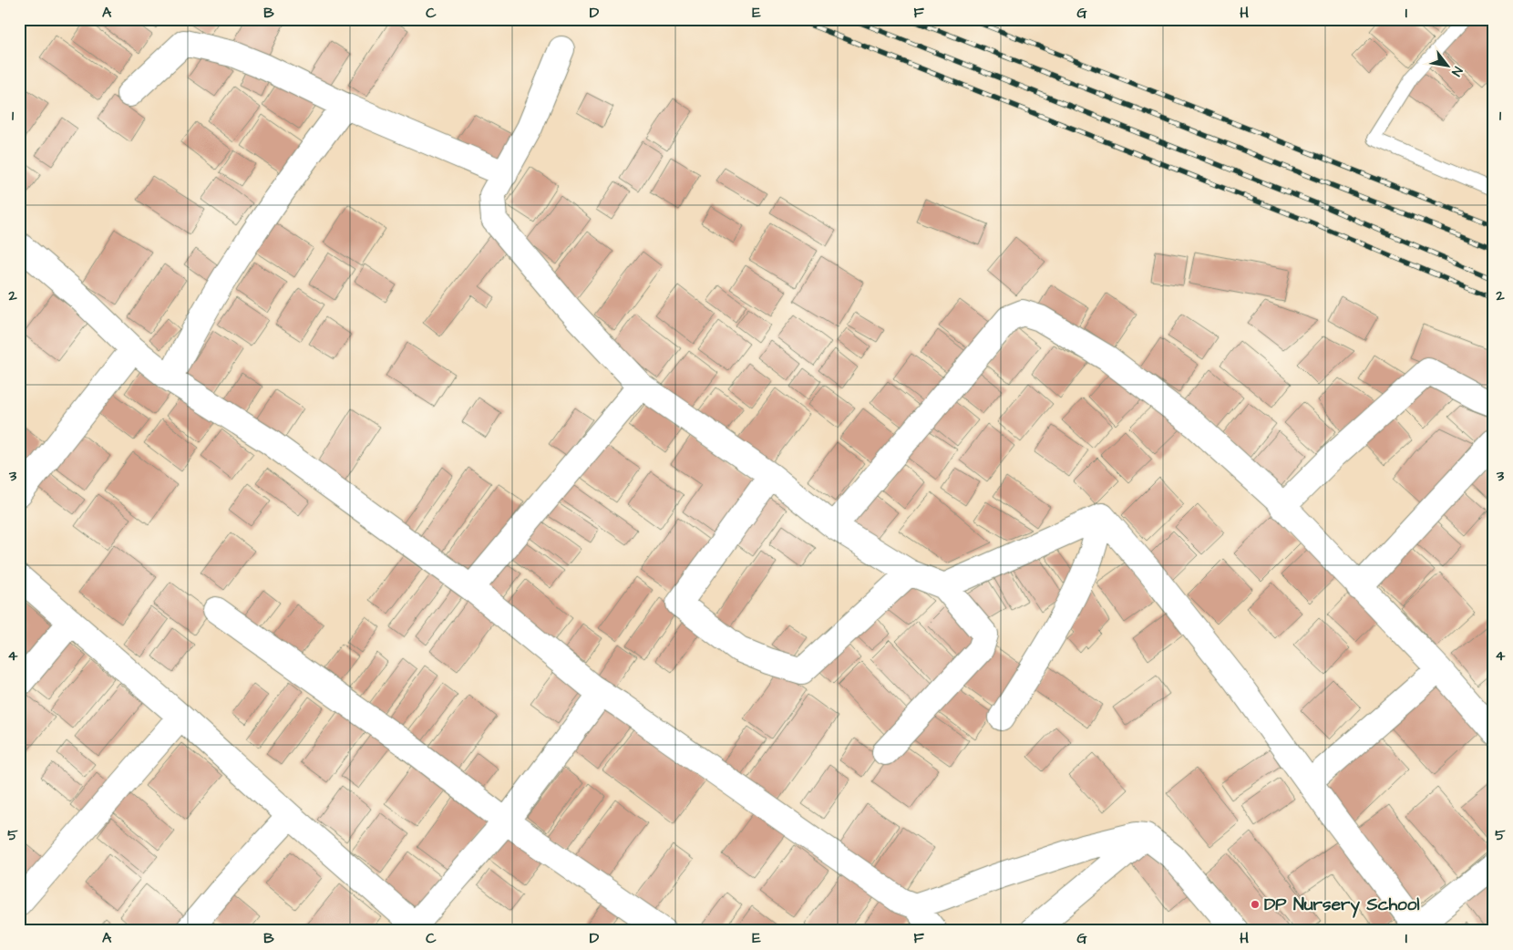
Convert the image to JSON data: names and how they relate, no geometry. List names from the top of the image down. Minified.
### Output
{"places":["DP Nursery School"],"north":"bottom right","grid":{"columns":["A","B","C","D","E","F","G","H","I"],"rows":["1","2","3","4","5"]}}
